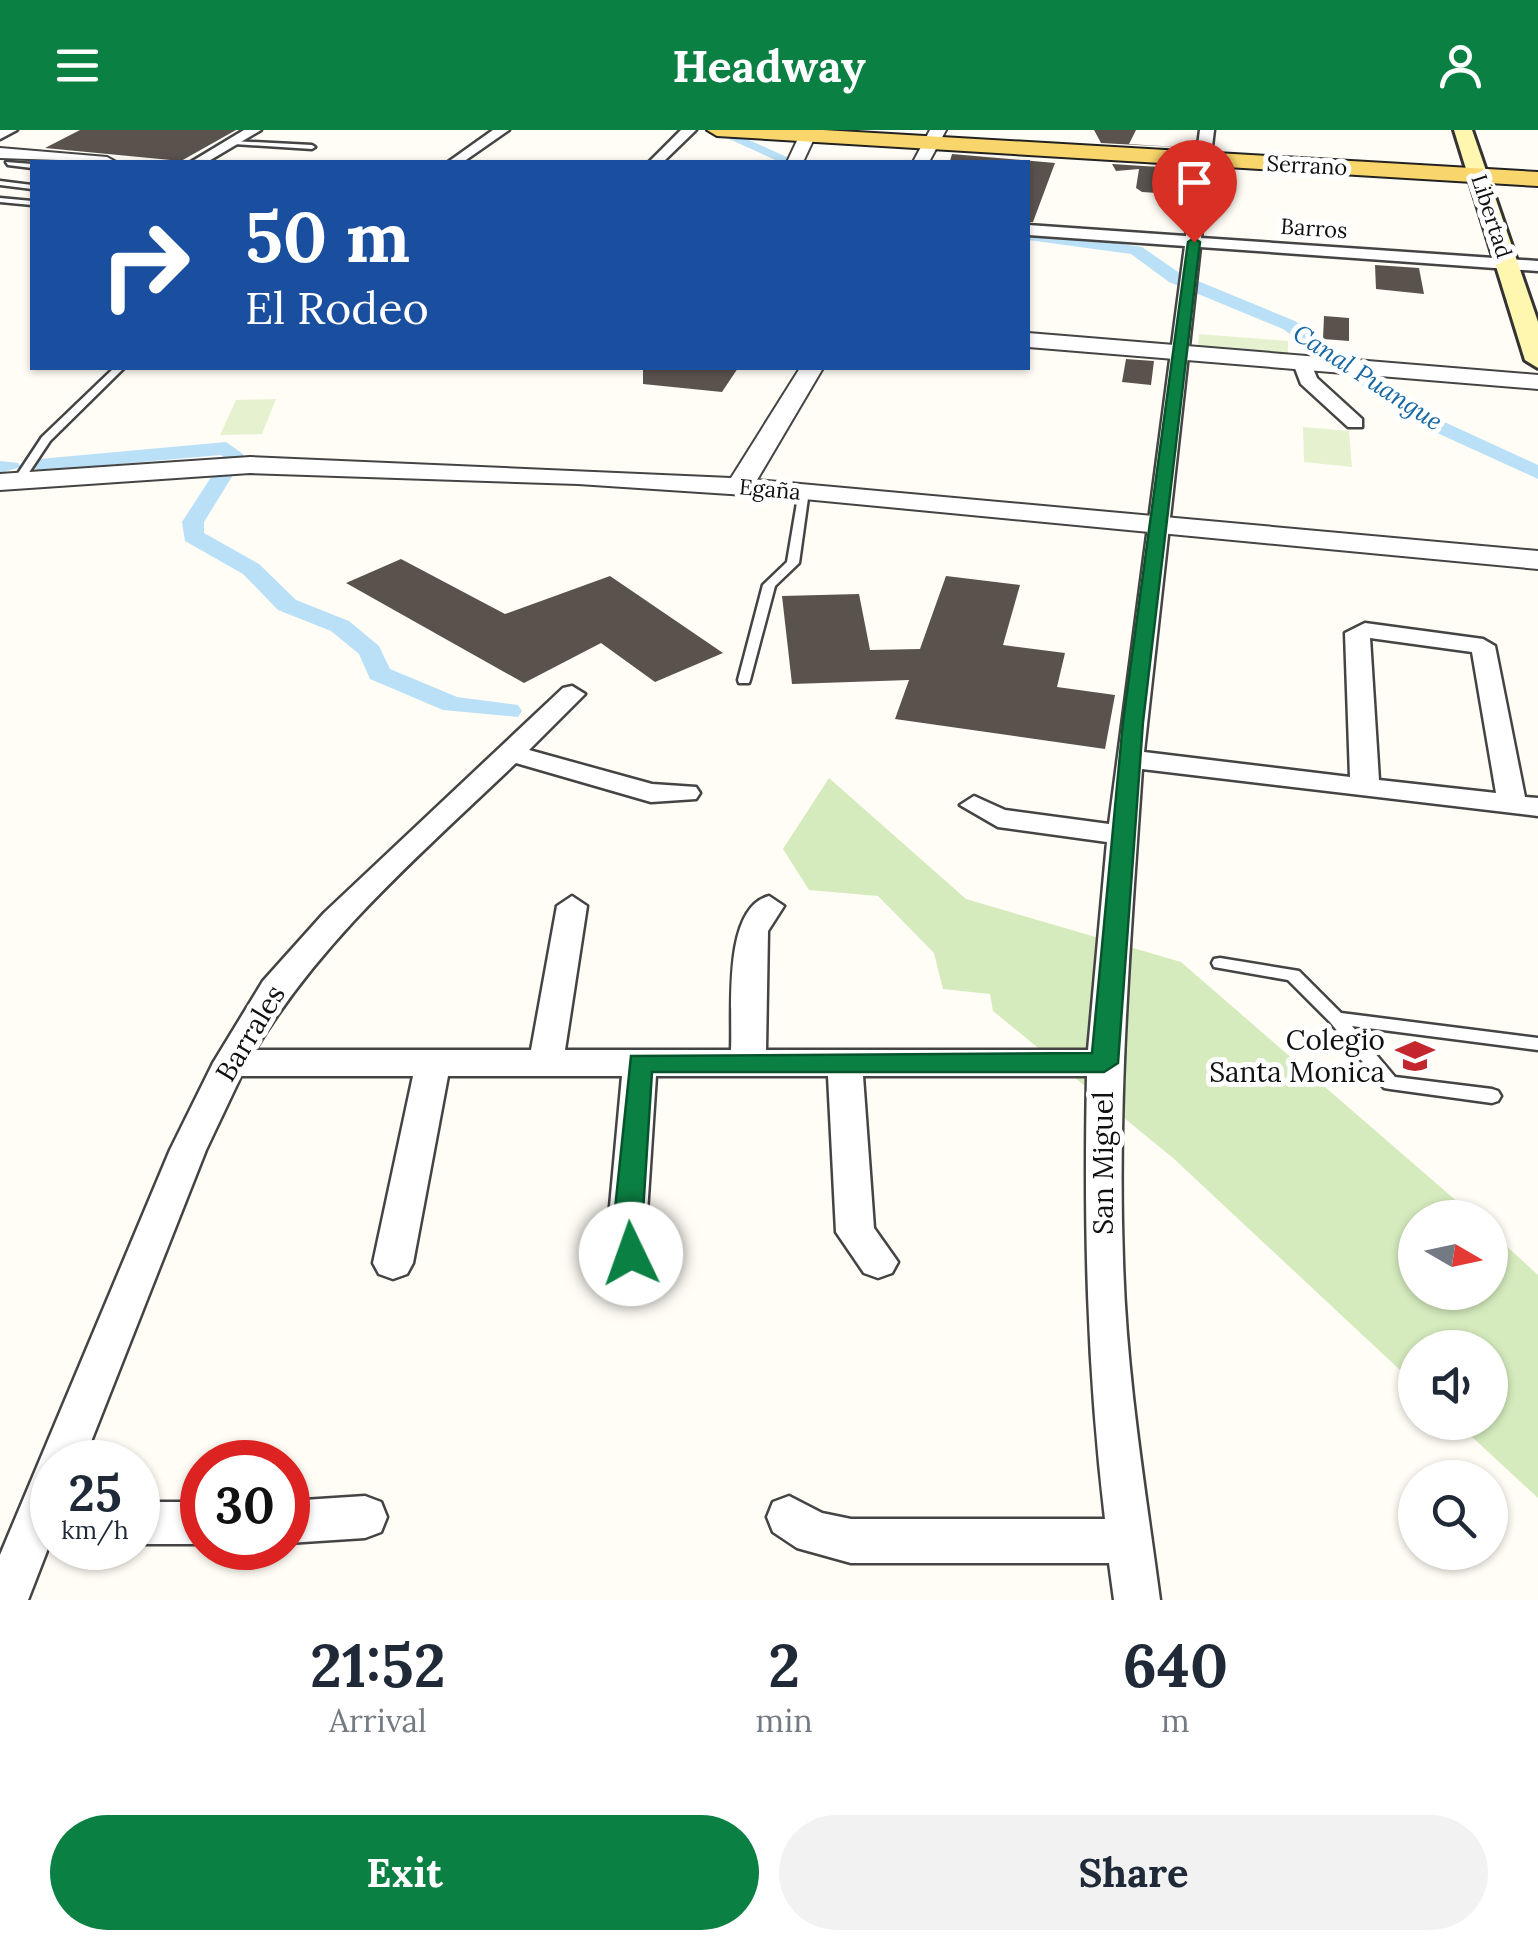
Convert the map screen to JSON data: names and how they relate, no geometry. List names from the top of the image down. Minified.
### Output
{"streets":{"main road":["Serrano","Libertad"],"street":["Barros","Egaña","Barrales","San Miguel"]},"crossings":[["Serrano","Libertad"],["Serrano","San Miguel"],["Libertad","Barros"],["Barros","San Miguel"],["Egaña","San Miguel"]],"water":["Canal Puangue"],"places":{"school or university":["Colegio Santa Monica"]},"north":"right","page":{"header":"Headway","turn":["50 m","El Rodeo"],"speed":"25 km/h","limit":"30","eta":["21:52","Arrival","2","min","640","m"],"buttons":["Exit","Share"]}}
